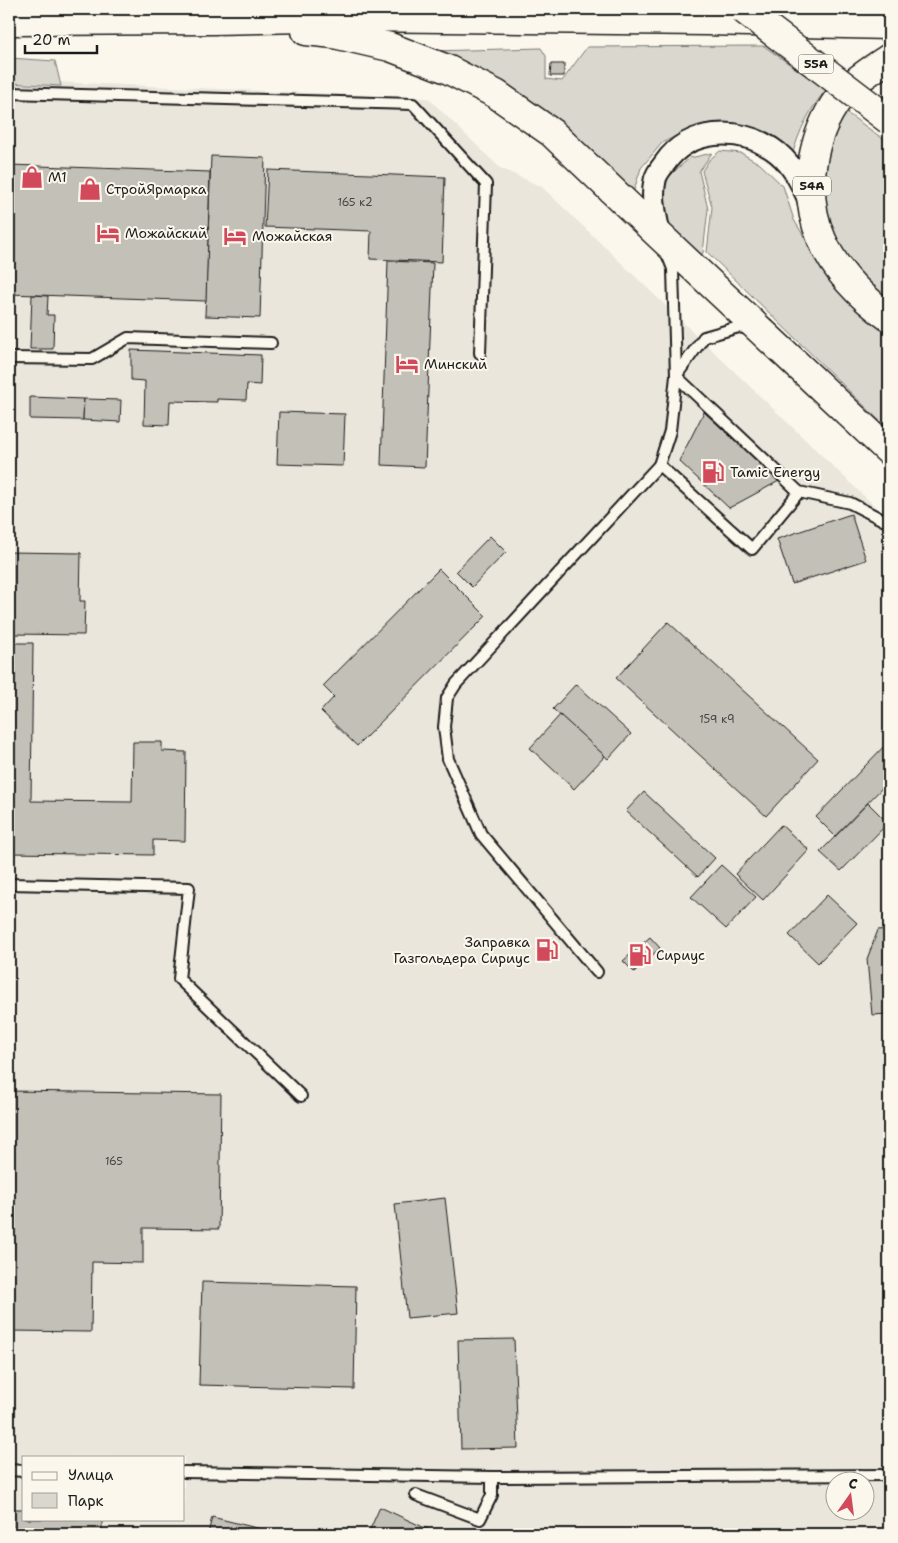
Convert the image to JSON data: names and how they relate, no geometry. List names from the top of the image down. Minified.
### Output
{"streets":{"main road":["55А","54А"]},"places":{"shop":["М1","СтройЯрмарка"],"hotel":["Можайский","Можайская","Минский"],"fuel station":["Tamic Energy","Заправка Газгольдера Сириус","Сириус"]},"house_numbers":["165 к2","159 к9","165"],"legend":["Улица","Парк"],"scale_bar":"20 m","north":"top"}
